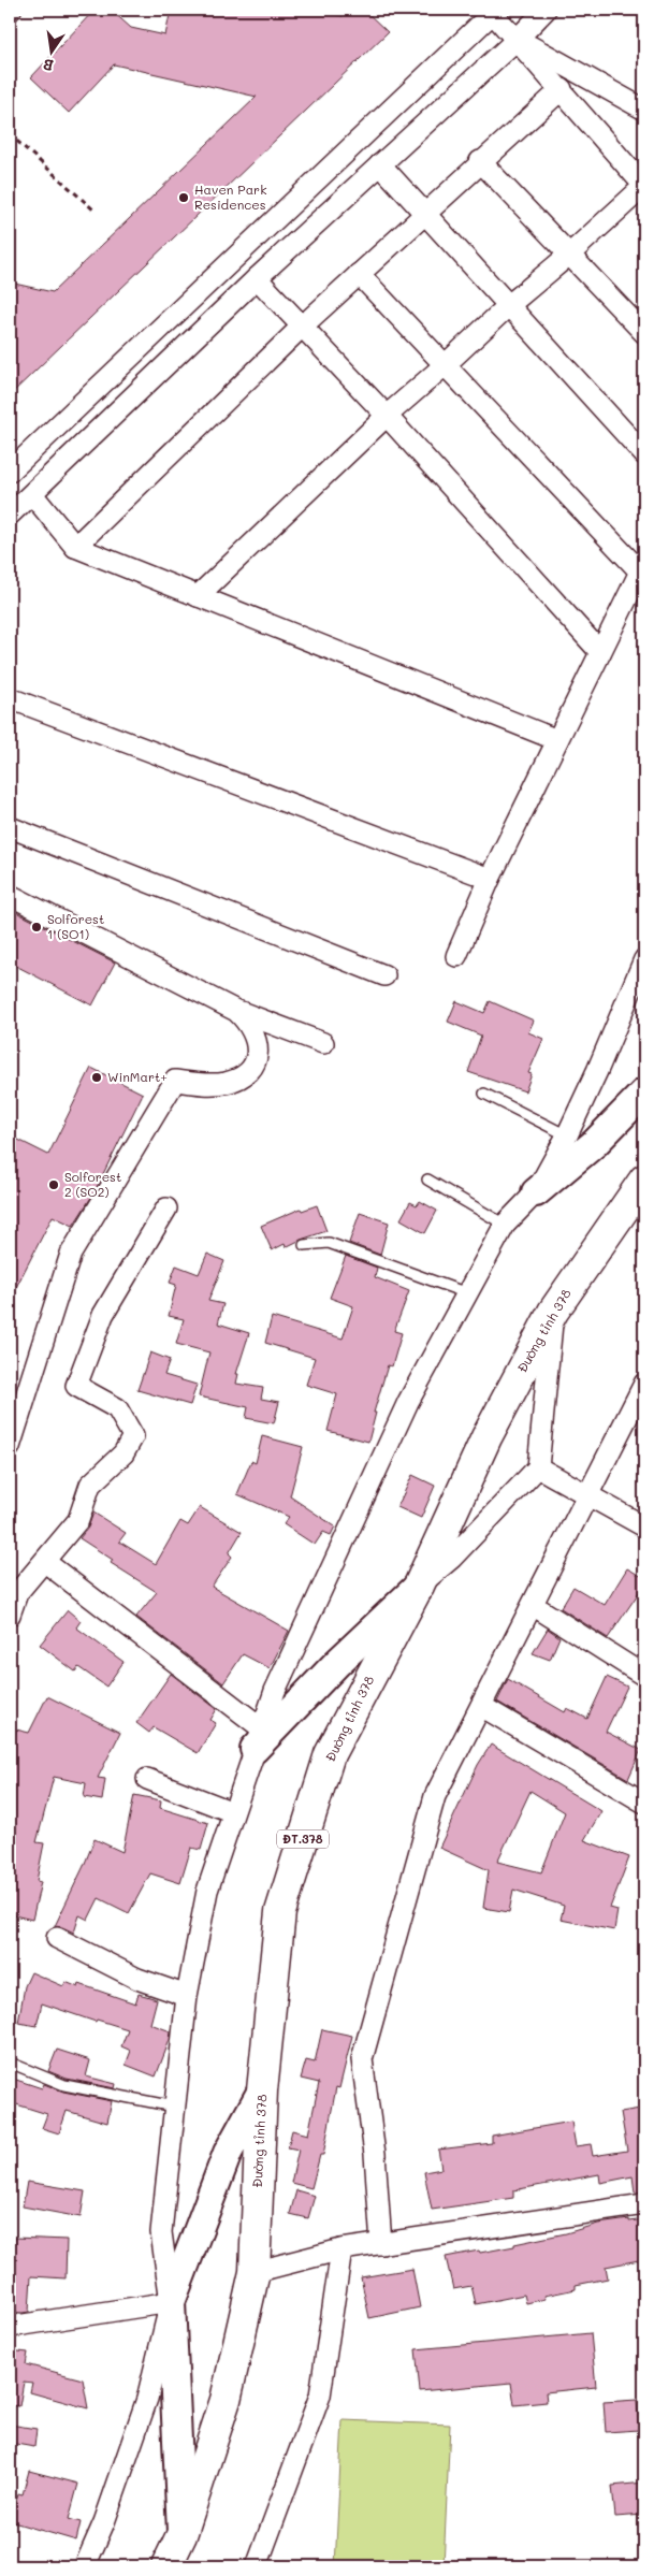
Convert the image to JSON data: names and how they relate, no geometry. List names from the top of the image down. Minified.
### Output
{"streets":{"main road":["Đường tỉnh 378","ĐT.378"]},"places":["Haven Park Residences","Solforest 1 (SO1)","WinMart+","Solforest 2 (SO2)"],"north":"bottom"}
